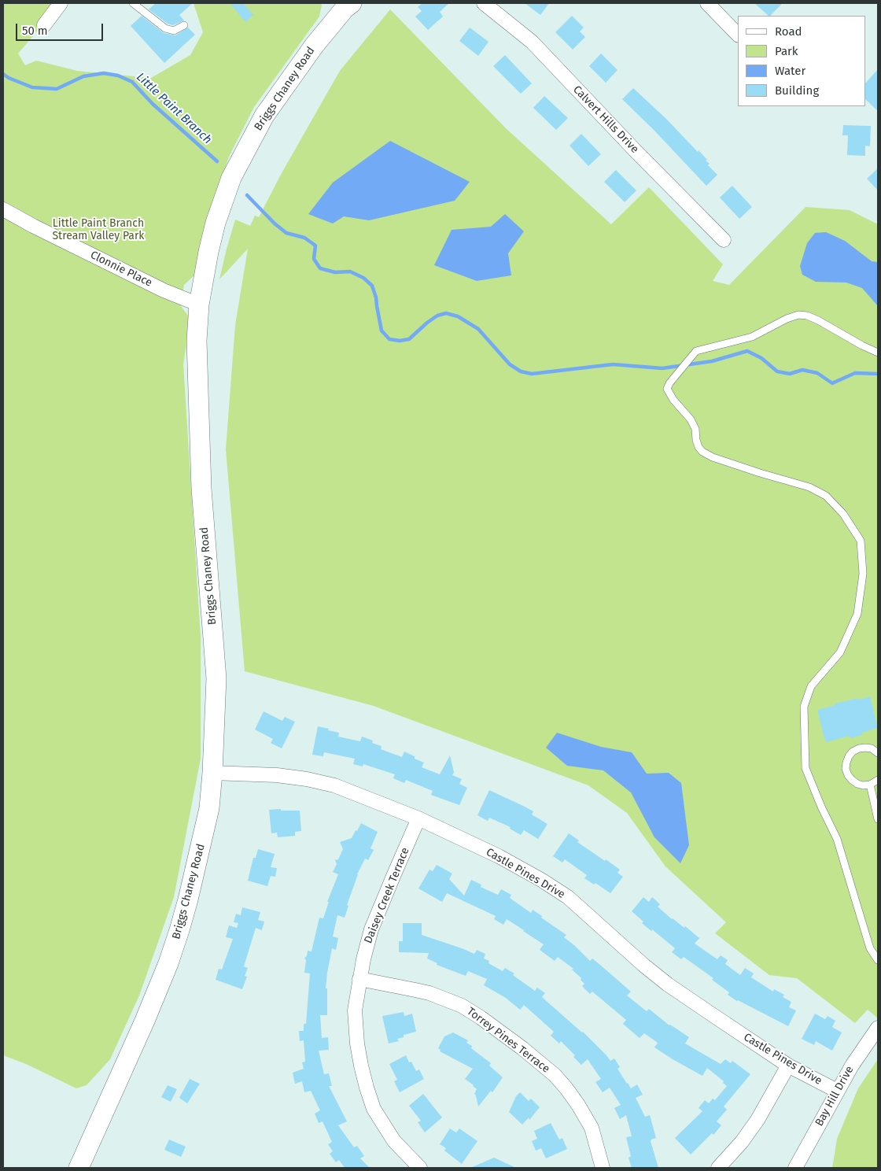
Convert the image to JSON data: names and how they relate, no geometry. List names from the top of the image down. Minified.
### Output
{"streets":{"main road":["Briggs Chaney Road"],"street":["Calvert Hills Drive","Clonnie Place","Castle Pines Drive","Daisey Creek Terrace","Torrey Pines Terrace","Bay Hill Drive"]},"crossings":[["Briggs Chaney Road","Clonnie Place"],["Briggs Chaney Road","Castle Pines Drive"],["Castle Pines Drive","Daisey Creek Terrace"],["Castle Pines Drive","Bay Hill Drive"],["Daisey Creek Terrace","Torrey Pines Terrace"]],"water":["Little Paint Branch"],"parks":["Little Paint Branch Stream Valley Park"],"legend":["Road","Park","Water","Building"],"scale_bar":"50 m"}
